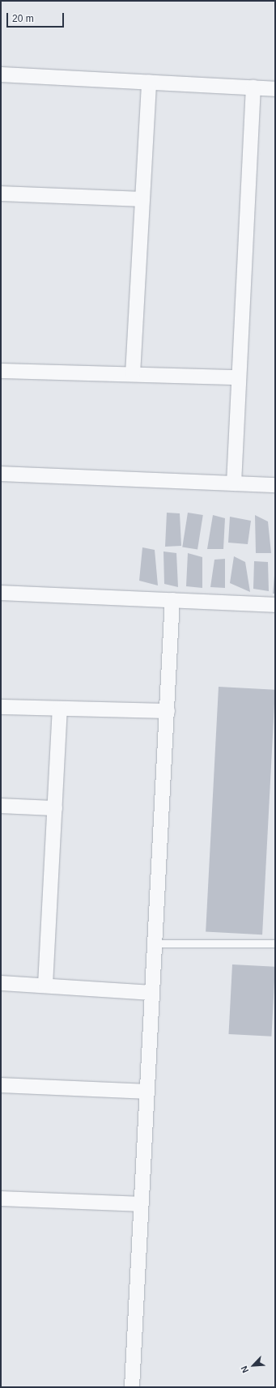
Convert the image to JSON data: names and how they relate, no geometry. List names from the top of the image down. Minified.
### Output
{"scale_bar":"20 m","north":"bottom left"}
